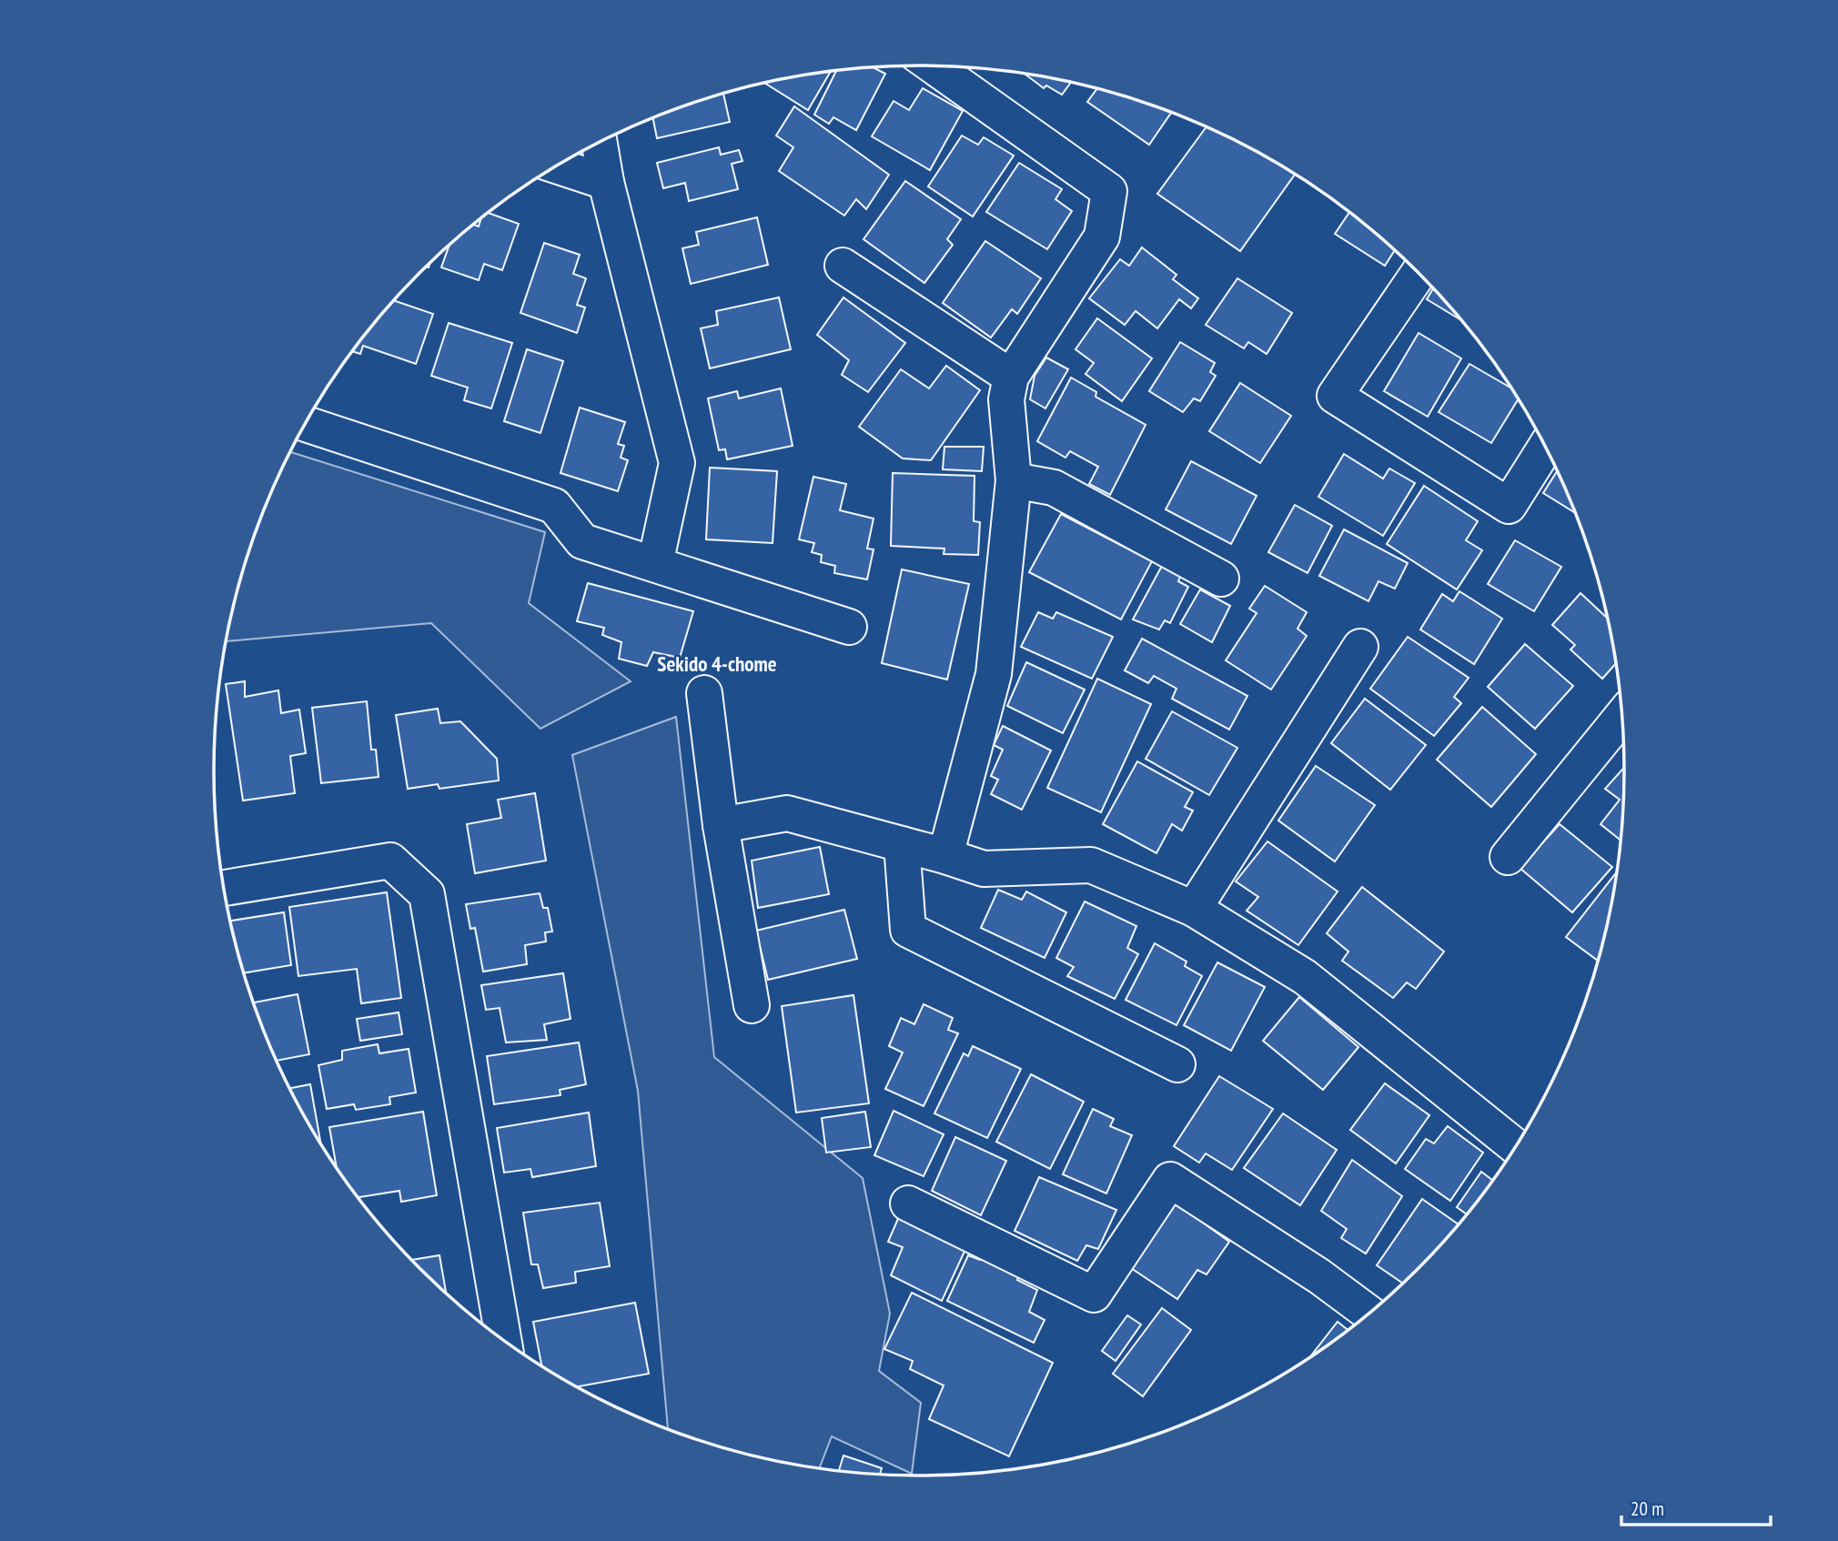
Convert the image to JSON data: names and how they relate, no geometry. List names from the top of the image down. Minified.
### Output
{"districts":["Sekido 4-chome"],"scale_bar":"20 m"}
